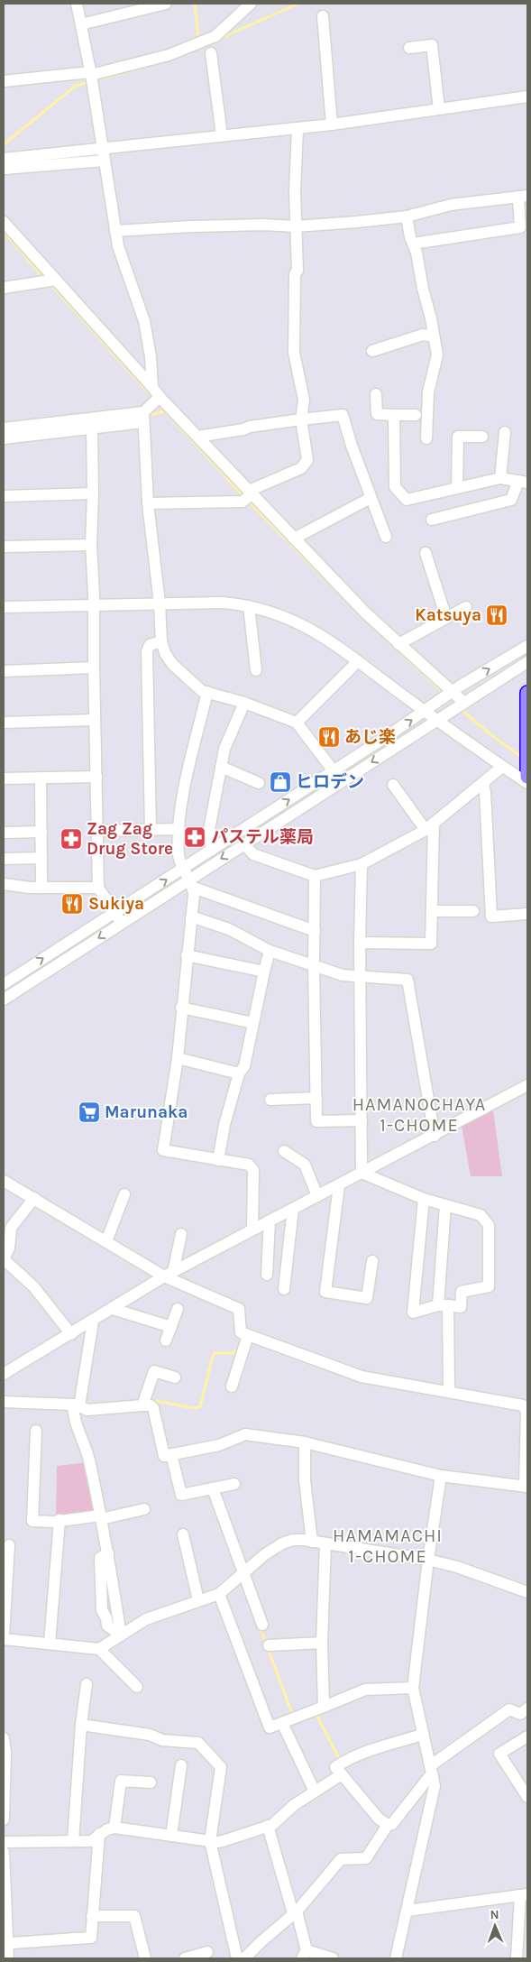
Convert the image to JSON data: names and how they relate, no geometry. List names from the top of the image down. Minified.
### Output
{"districts":["HAMANOCHAYA 1-CHOME","HAMAMACHI 1-CHOME"],"places":{"restaurant":["Katsuya","あじ楽","Sukiya"],"shop":["ヒロデン"],"pharmacy":["パステル薬局","Zag Zag Drug Store"],"supermarket":["Marunaka"]},"north":"top"}
